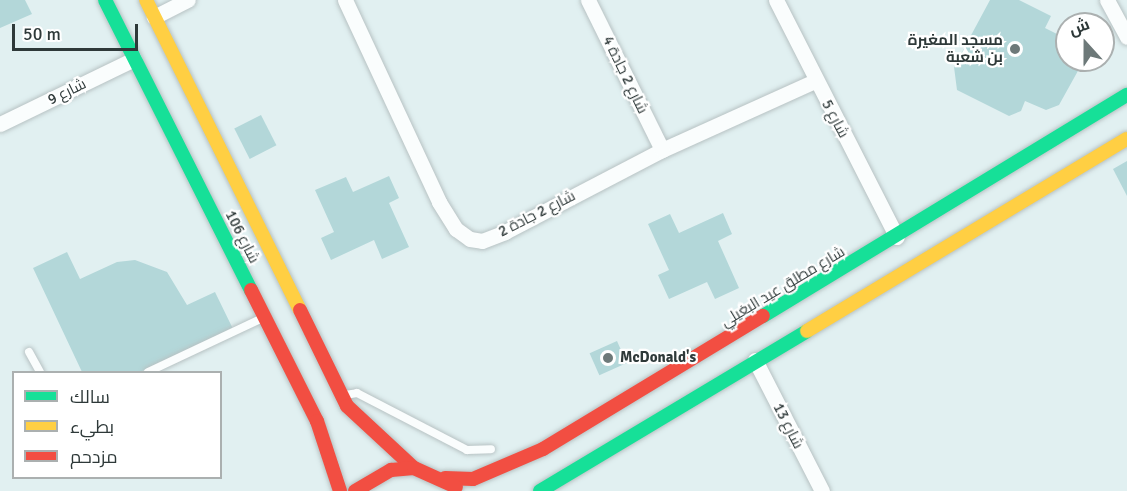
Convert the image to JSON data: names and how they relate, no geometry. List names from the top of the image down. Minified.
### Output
{"streets":{"street":["شارع 2 جادة 4","شارع 9","شارع 5","شارع 2 جادة 2","شارع 106","شارع مطلق عيد البغيلي","شارع 13"]},"crossings":[["شارع 2 جادة 4","شارع 2 جادة 2"],["شارع 9","شارع 106"],["شارع 5","شارع 2 جادة 2"],["شارع 5","شارع مطلق عيد البغيلي"]],"places":["مسجد المغيرة بن شعبة","McDonald's"],"legend":["سالك","بطيء","مزدحم"],"scale_bar":"50 m","north":"top"}
